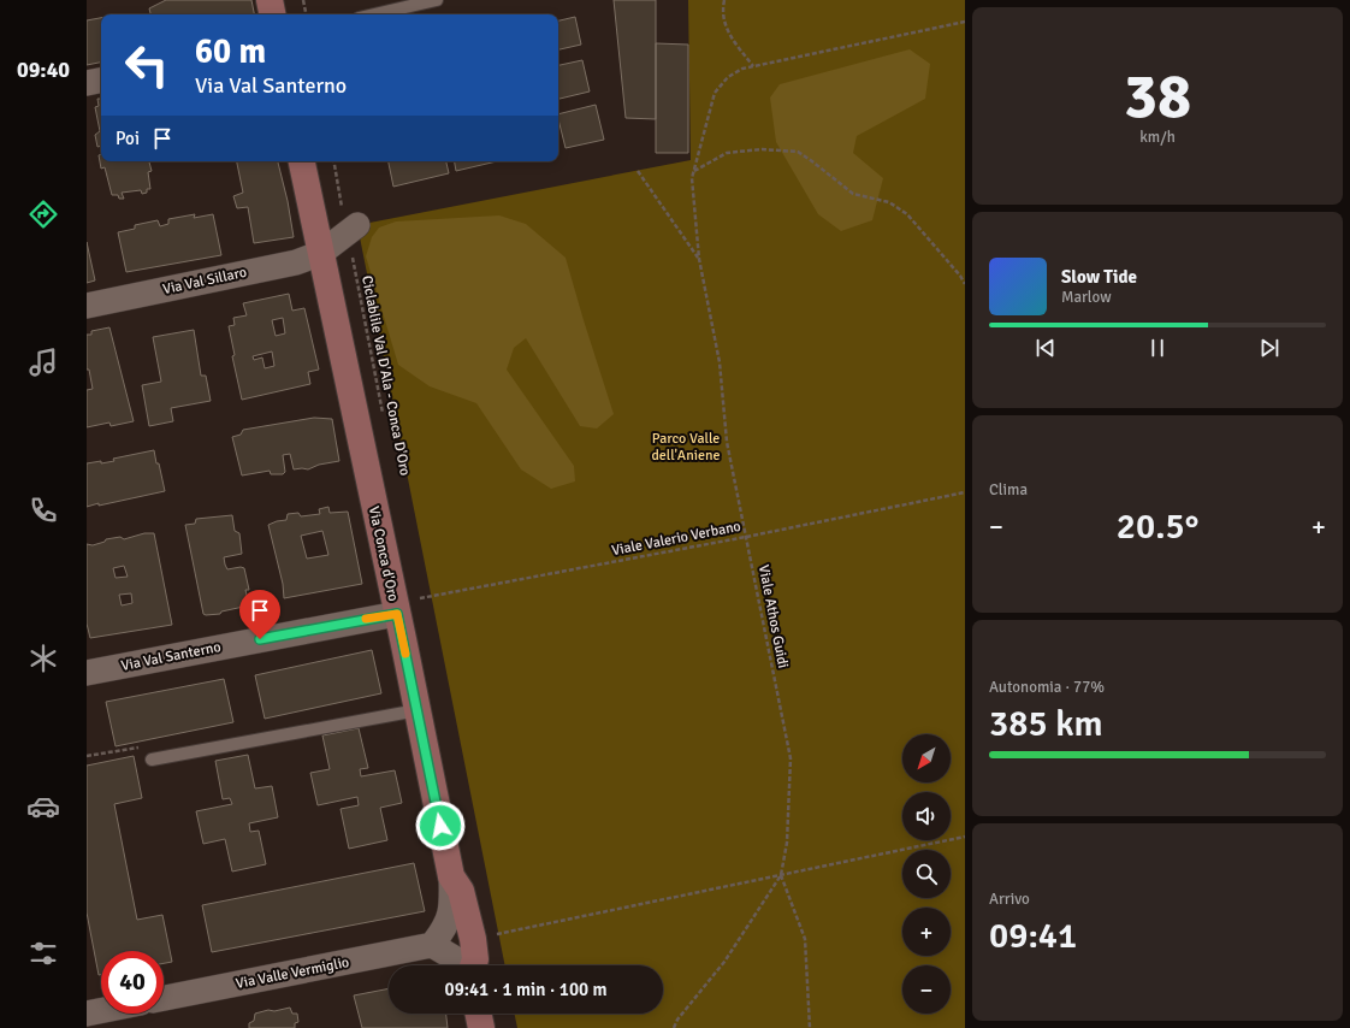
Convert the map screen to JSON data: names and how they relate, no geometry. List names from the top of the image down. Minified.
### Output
{"streets":{"street":["Via Val Sillaro","Via Conca d'Oro","Via Val Santerno","Via Valle Vermiglio"],"path":["Ciclablile Val D'Ala - Conca D'Oro","Viale Valerio Verbano","Viale Athos Guidi"]},"crossings":[["Via Val Sillaro","Ciclablile Val D'Ala - Conca D'Oro"],["Via Val Sillaro","Via Conca d'Oro"],["Viale Valerio Verbano","Via Conca d'Oro"],["Viale Valerio Verbano","Viale Athos Guidi"],["Viale Valerio Verbano","Via Val Santerno"],["Via Conca d'Oro","Via Val Santerno"]],"parks":["Parco Valle dell'Aniene"],"north":"bottom left","page":{"tabs":"09:40","tile":[["38","km/h"],"Clima",["Autonomia · 77%","385 km"],["Arrivo","09:41"]],"turn":["60 m","Via Val Santerno"],"then":"Poi","song":["Slow Tide","Marlow"],"heat":["−","20.5°","+"],"map_buttons":["+","−"],"limit":"40","trip":"09:41 · 1 min · 100 m"}}
